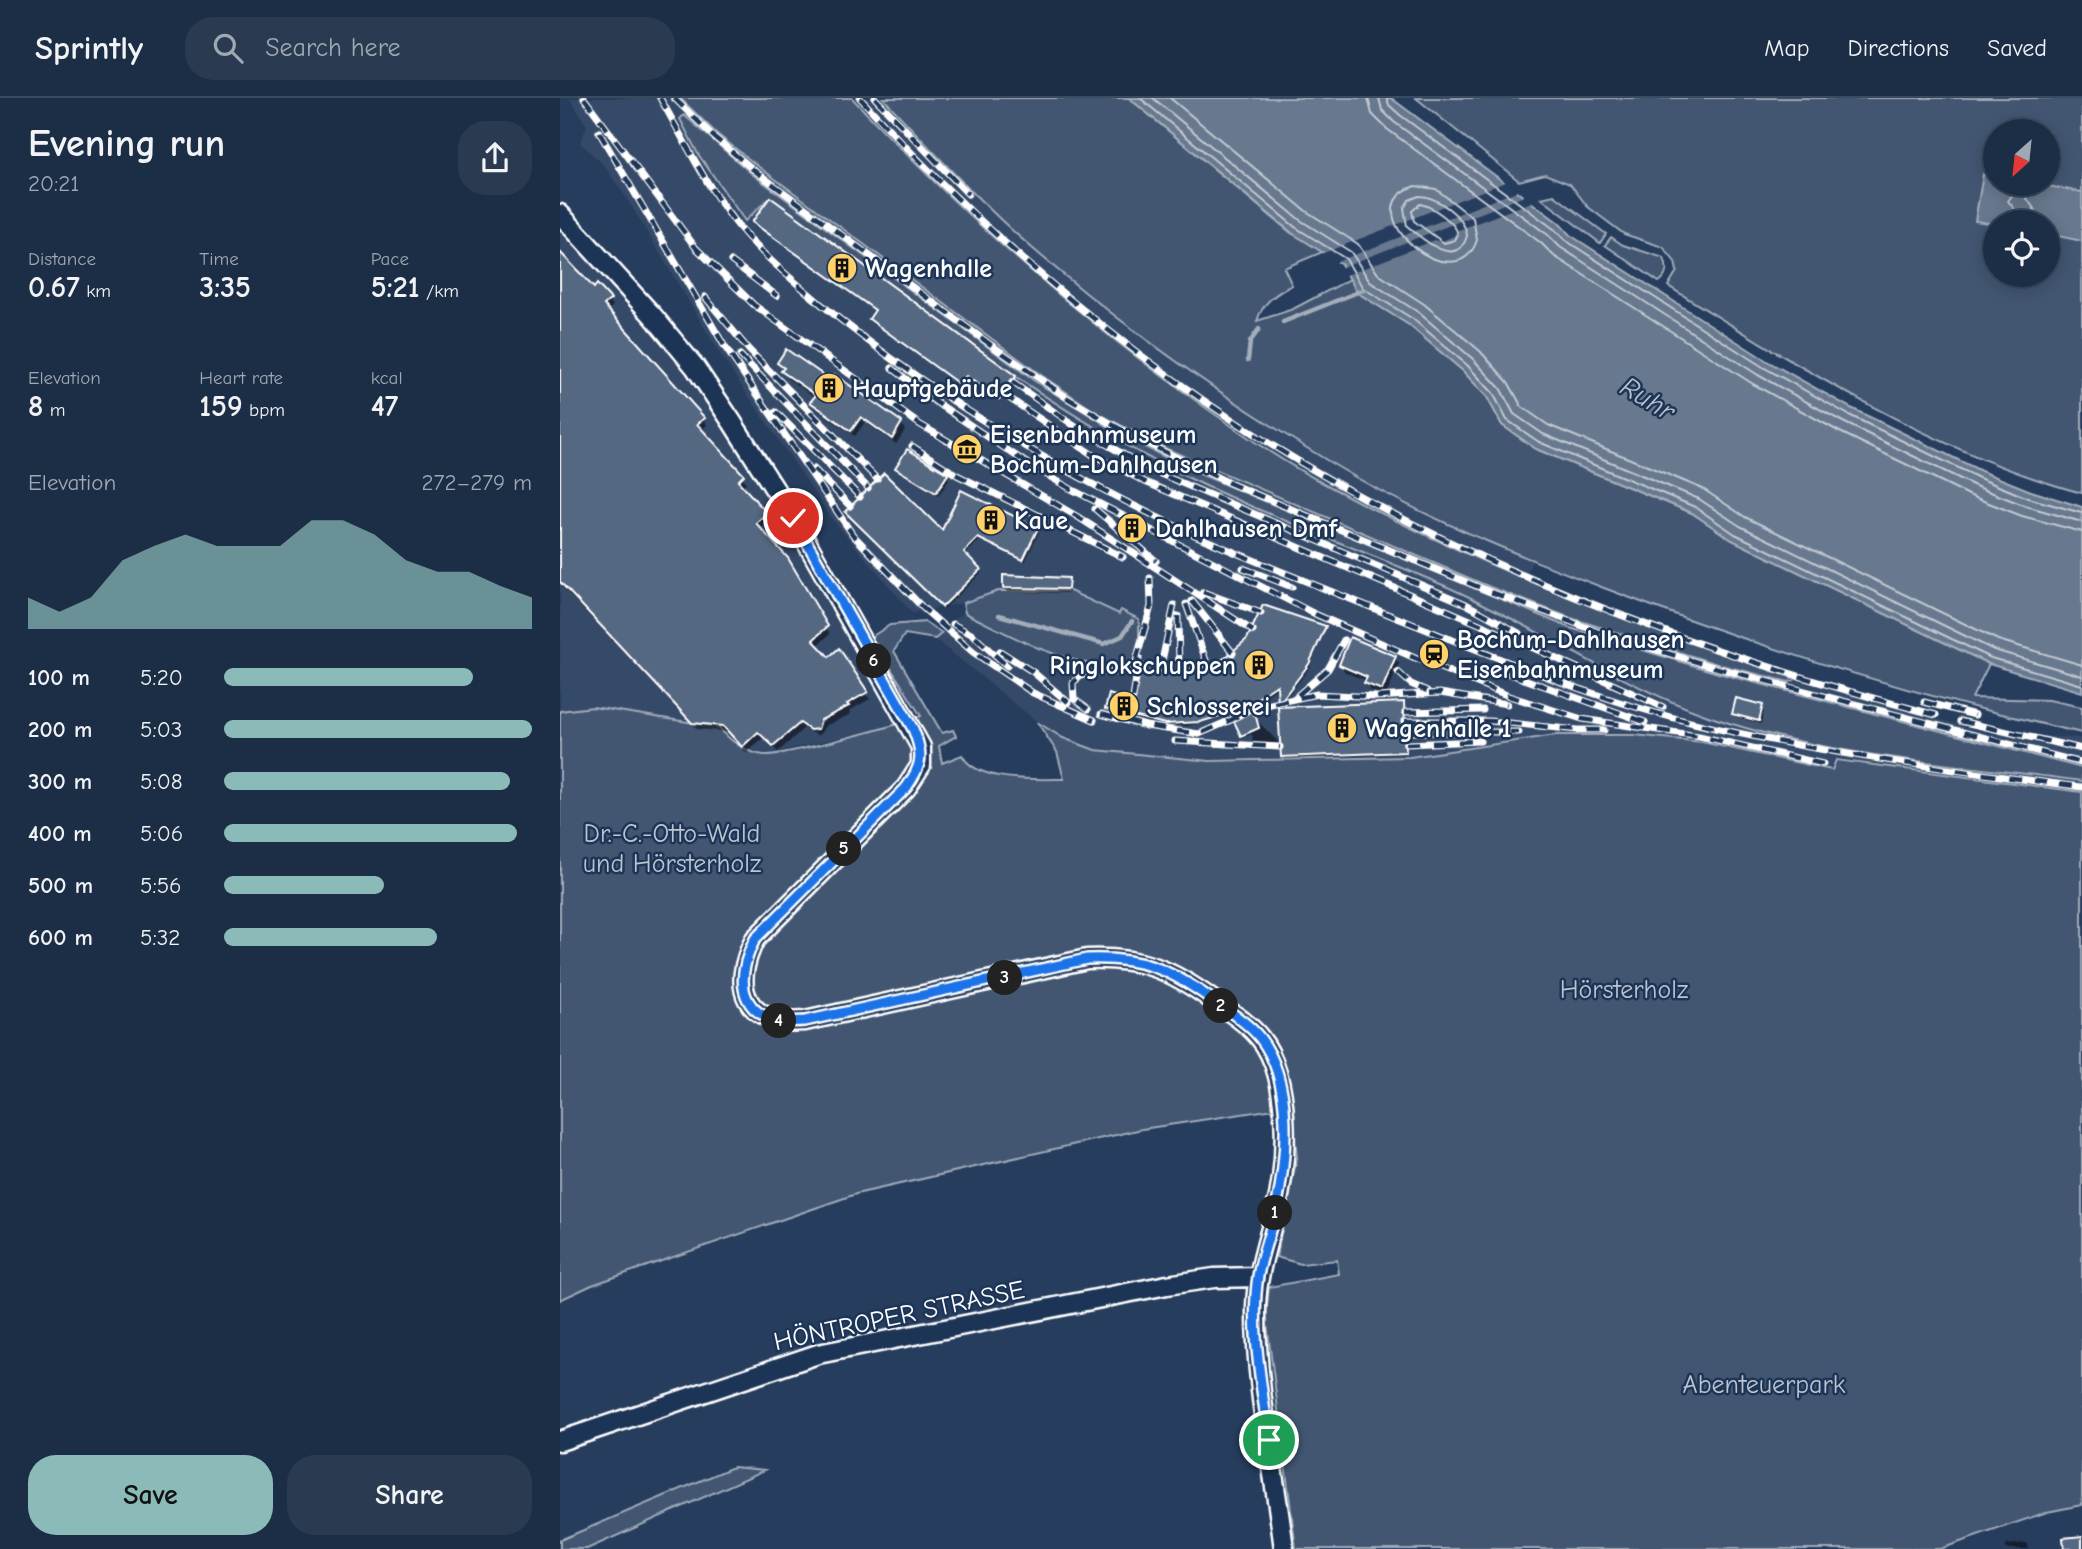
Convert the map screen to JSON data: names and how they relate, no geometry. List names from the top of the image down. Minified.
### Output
{"streets":{"street":["HÖNTROPER STRASSE"]},"water":["Ruhr"],"parks":["Dr.-C.-Otto-Wald und Hörsterholz","Hörsterholz","Abenteuerpark"],"places":{"building":["Wagenhalle","Hauptgebäude","Kaue","Dahlhausen Dmf","Ringlokschuppen","Schlosserei","Wagenhalle 1"],"museum":["Eisenbahnmuseum Bochum-Dahlhausen"],"station":["Bochum-Dahlhausen Eisenbahnmuseum"]},"north":"bottom left","page":{"header":"Sprintly","search":"Search here","nav":["Map","Directions","Saved"],"heading":["Evening run","20:21"],"stats":[["Distance","0.67 km"],["Time","3:35"],["Pace","5:21 /km"],["Elevation","8 m"],["Heart rate","159 bpm"],["kcal","47"]],"chart":["Elevation","272–279 m"],"pins":["6","5","3","2","4","1"],"list":[{"name":"100 m","note":"5:20"},{"name":"200 m","note":"5:03"},{"name":"300 m","note":"5:08"},{"name":"400 m","note":"5:06"},{"name":"500 m","note":"5:56"},{"name":"600 m","note":"5:32"}],"buttons":["Save","Share"]}}
